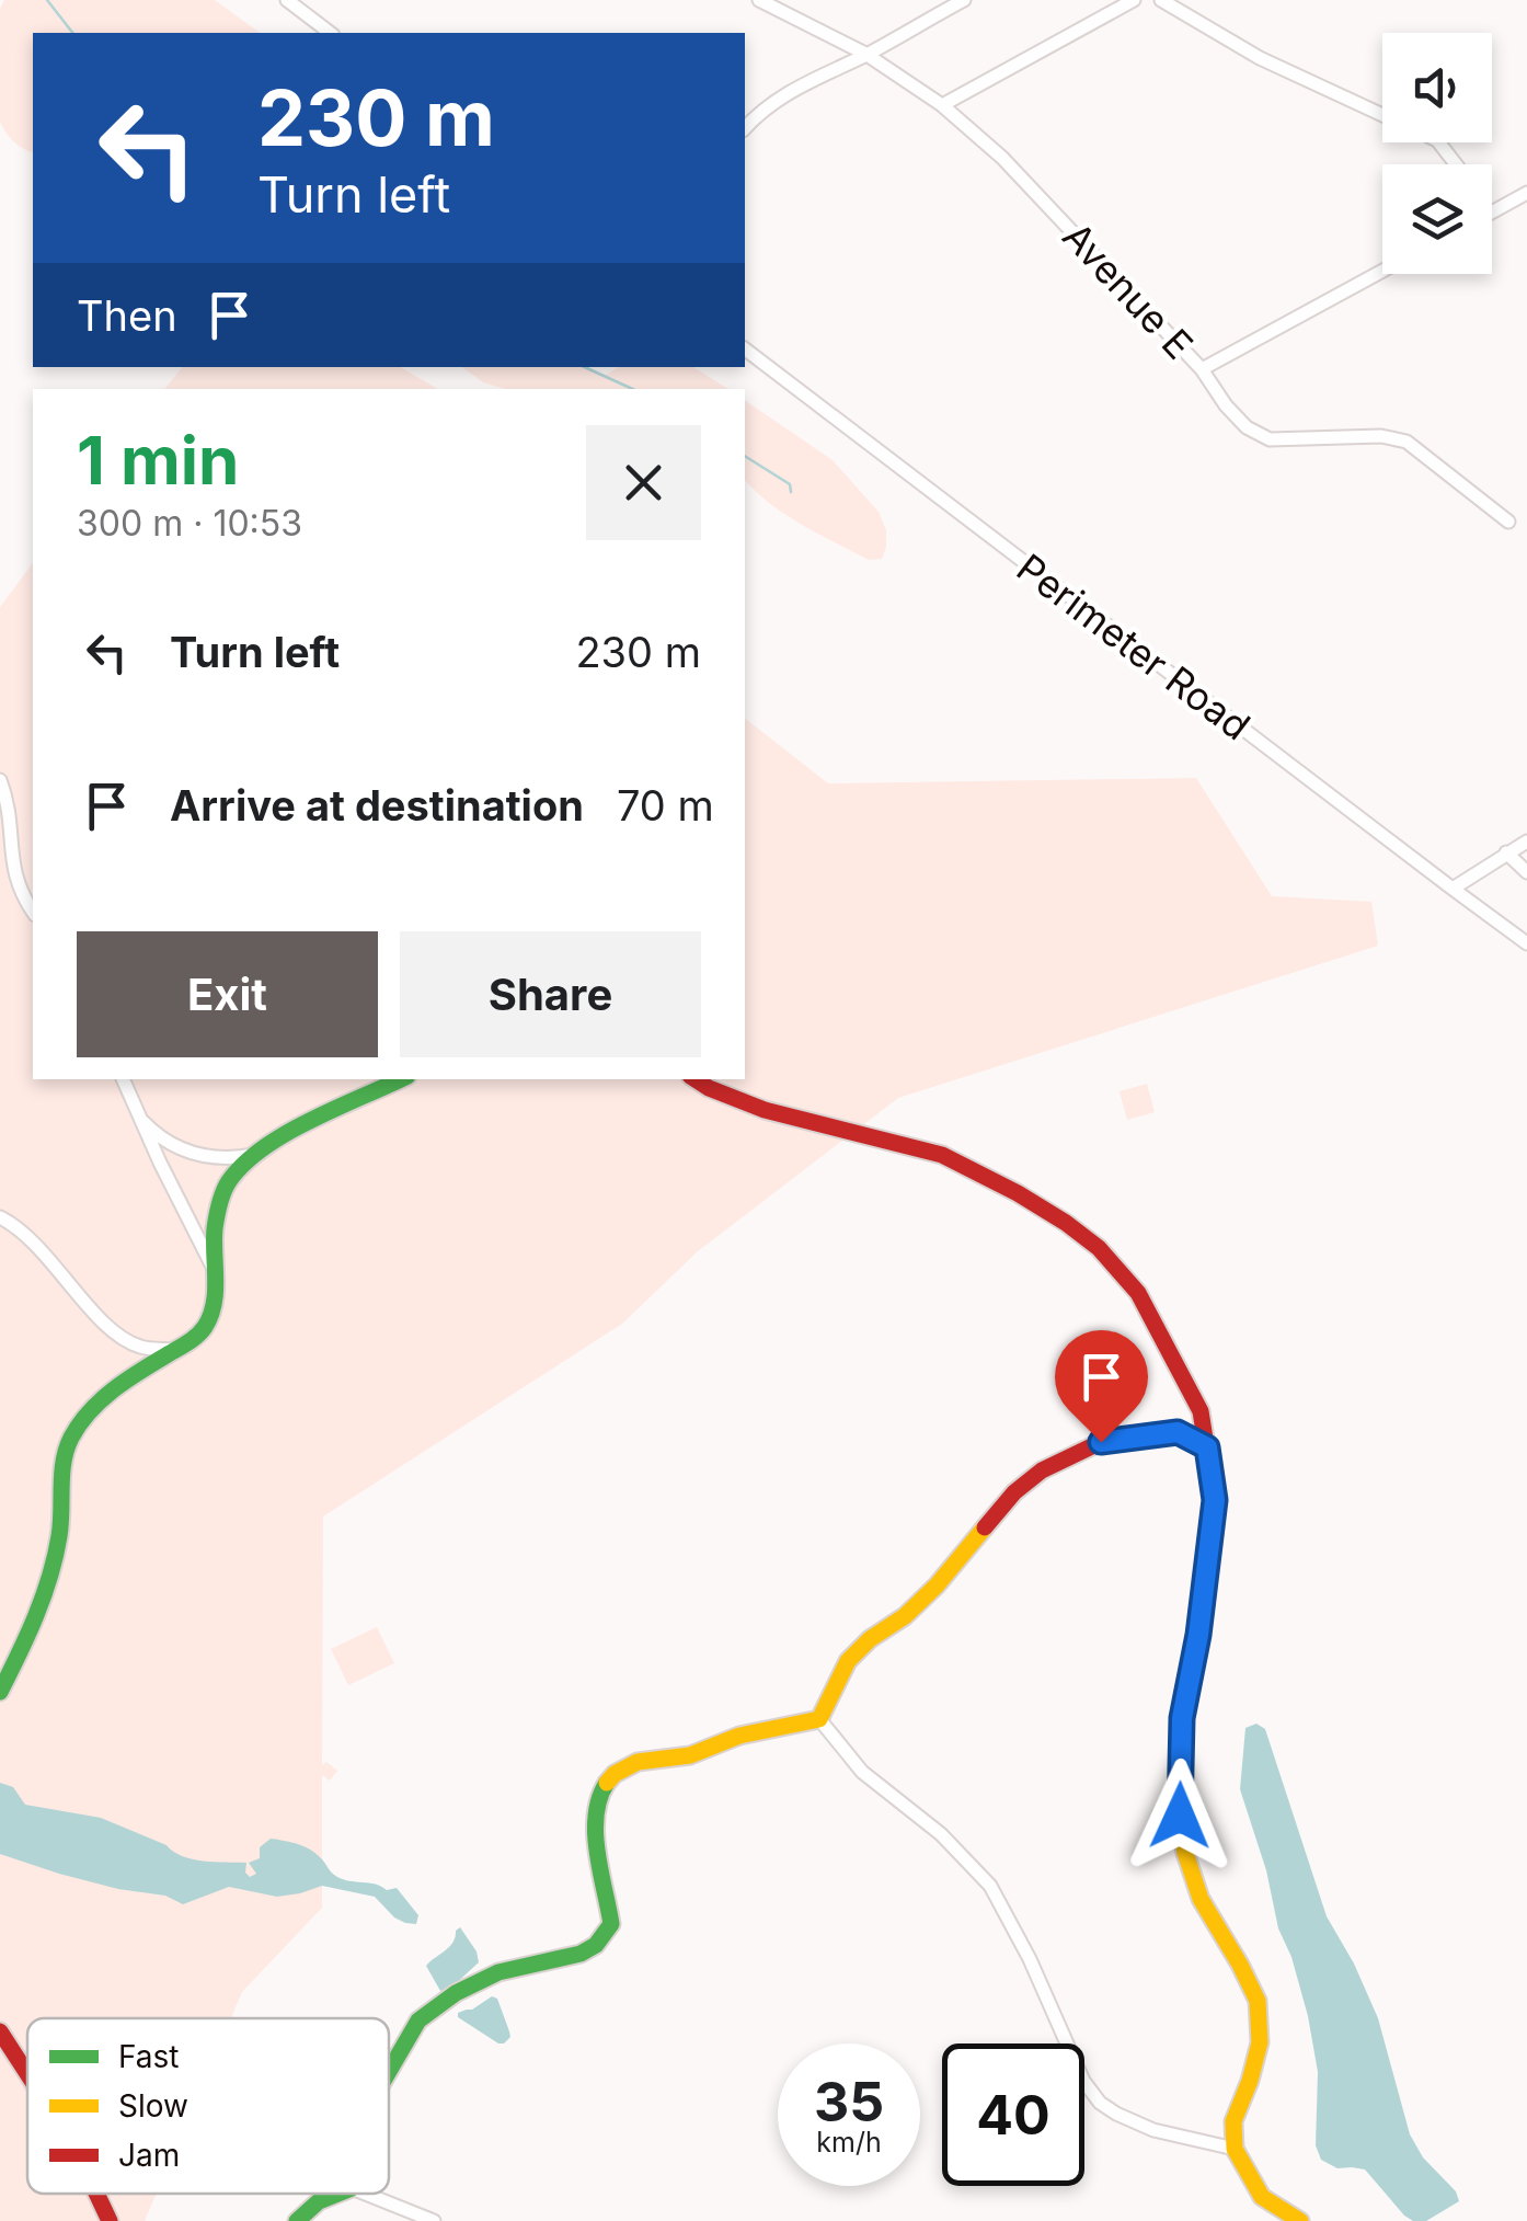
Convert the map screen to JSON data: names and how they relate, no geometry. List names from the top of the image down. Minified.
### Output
{"streets":{"street":["Avenue E","Perimeter Road"]},"legend":["Fast","Slow","Jam"],"page":{"turn":["230 m","Turn left"],"then":"Then","heading":["1 min","300 m · 10:53"],"list":[{"name":"Turn left","value":"230 m"},{"name":"Arrive at destination","value":"70 m"}],"buttons":["Exit","Share"],"speed":"35 km/h","limit":"40"}}
